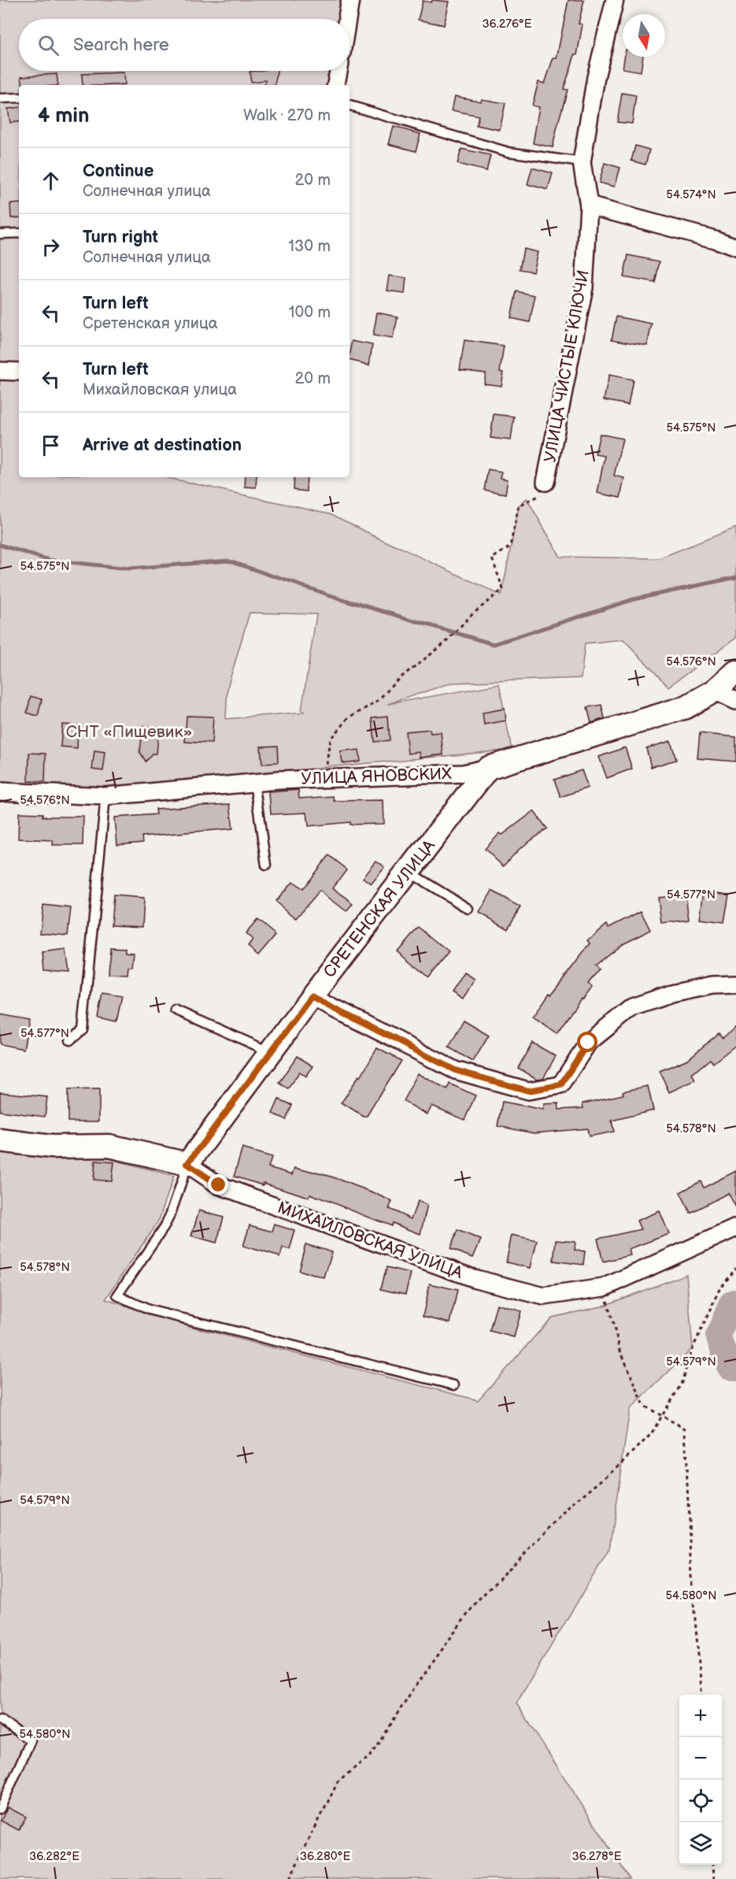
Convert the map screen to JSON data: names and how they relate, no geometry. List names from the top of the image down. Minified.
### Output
{"streets":{"street":["УЛИЦА ЧИСТЫЕ КЛЮЧИ","УЛИЦА ЯНОВСКИХ","СРЕТЕНСКАЯ УЛИЦА","МИХАЙЛОВСКАЯ УЛИЦА"]},"crossings":[["УЛИЦА ЯНОВСКИХ","СРЕТЕНСКАЯ УЛИЦА"],["СРЕТЕНСКАЯ УЛИЦА","МИХАЙЛОВСКАЯ УЛИЦА"]],"parks":["СНТ «Пищевик»"],"north":"bottom","page":{"search":"Search here","heading":["4 min","Walk · 270 m"],"list":[["Continue","Солнечная улица","20 m"],["Turn right","Солнечная улица","130 m"],["Turn left","Сретенская улица","100 m"],["Turn left","Михайловская улица","20 m"],"Arrive at destination"],"map_buttons":["+","−"]},"coordinates":["36.276°E","54.574°N","54.575°N","54.576°N","54.577°N","54.578°N","54.579°N","54.580°N","36.282°E","36.280°E","36.278°E"]}
